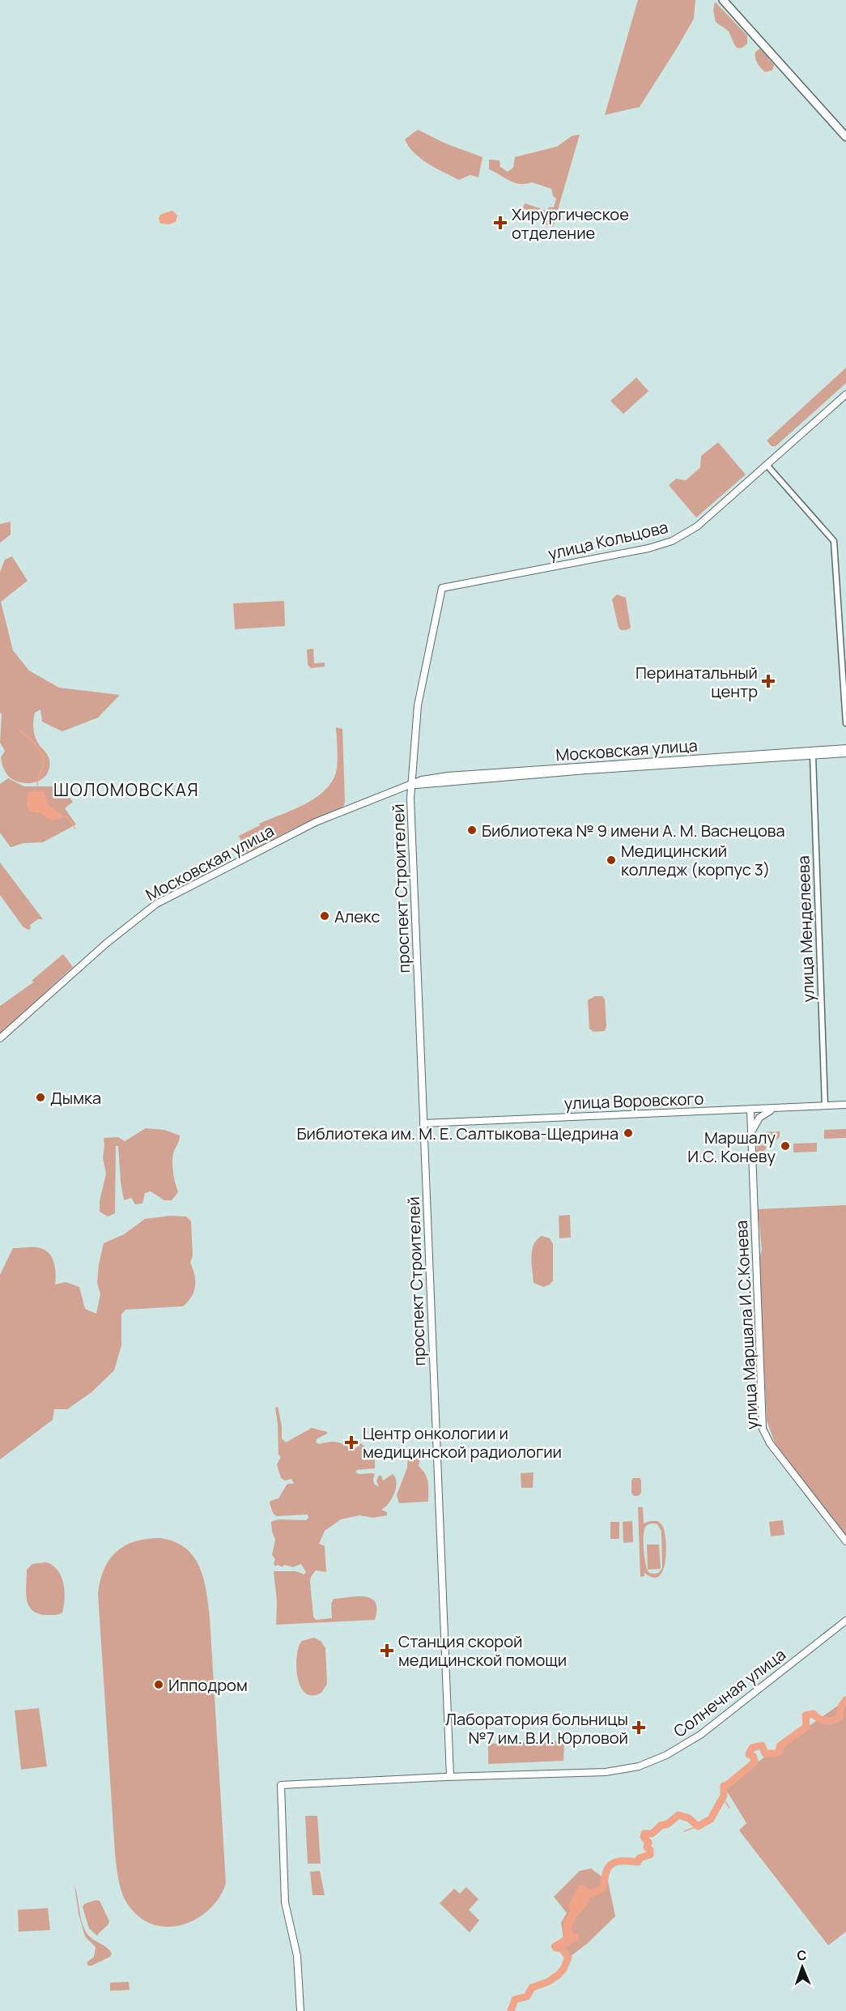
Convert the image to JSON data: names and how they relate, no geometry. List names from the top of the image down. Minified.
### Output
{"streets":{"main road":["улица Кольцова","Московская улица","проспект Строителей","улица Воровского","улица Маршала И.С.Конева","Солнечная улица"],"street":["улица Менделеева"]},"crossings":[["улица Кольцова","проспект Строителей"],["Московская улица","проспект Строителей"],["Московская улица","улица Менделеева"],["проспект Строителей","улица Воровского"],["проспект Строителей","Солнечная улица"],["улица Менделеева","улица Воровского"],["улица Воровского","улица Маршала И.С.Конева"]],"districts":["ШОЛОМОВСКАЯ"],"places":{"health":["Хирургическое отделение","Перинатальный центр","Центр онкологии и медицинской радиологии","Станция скорой медицинской помощи","Лаборатория больницы №7 им. В.И. Юрловой"],"other":["Библиотека № 9 имени А. М. Васнецова","Медицинский колледж (корпус 3)","Алекс","Дымка","Библиотека им. М. Е. Салтыкова-Щедрина","Маршалу И.С. Коневу","Ипподром"]},"north":"top"}
